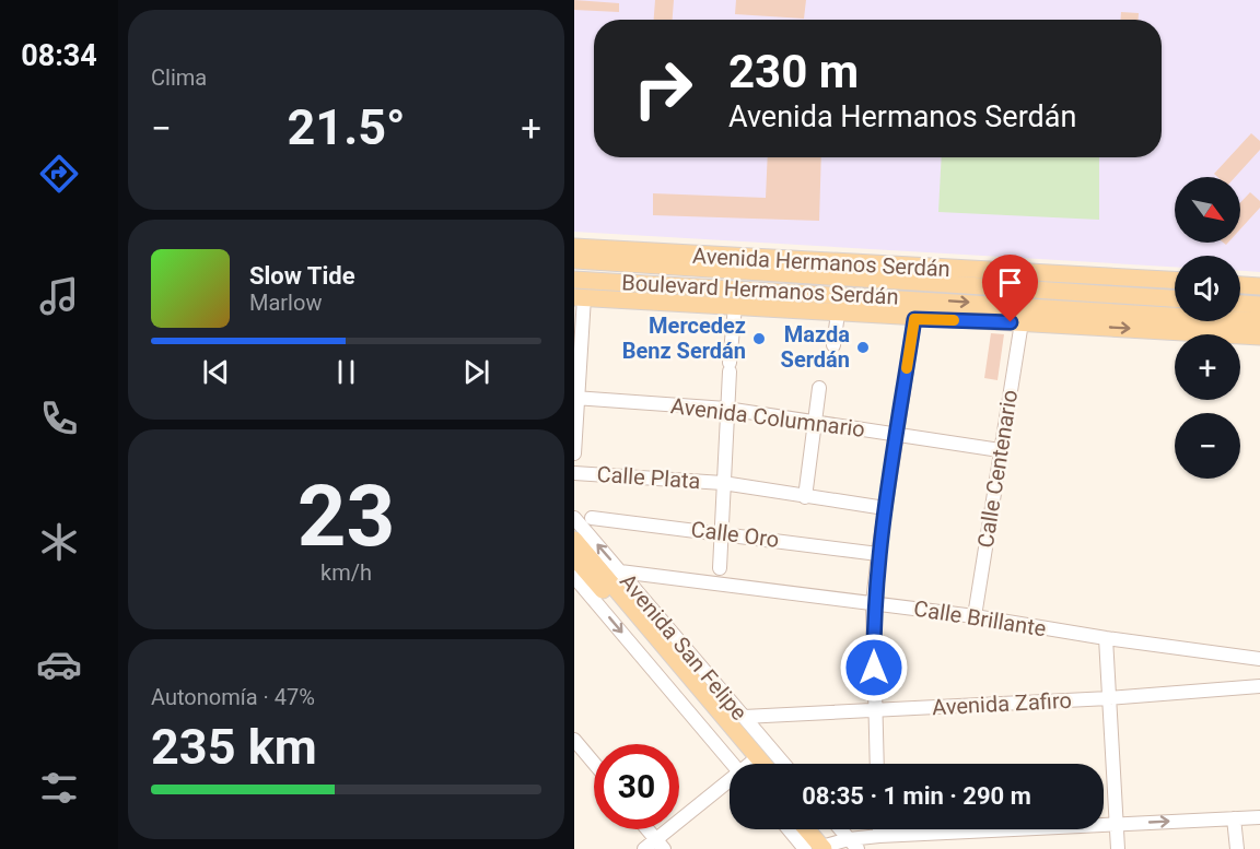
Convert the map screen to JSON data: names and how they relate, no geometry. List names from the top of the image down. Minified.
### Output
{"streets":{"main road":["Avenida Hermanos Serdán","Boulevard Hermanos Serdán","Avenida San Felipe"],"street":["Avenida Columnario","Calle Centenario","Calle Plata","Calle Oro","Calle Brillante","Avenida Zafiro"]},"crossings":[["Avenida Columnario","Calle Centenario"],["Calle Centenario","Calle Brillante"],["Calle Brillante","Avenida San Felipe"],["Avenida San Felipe","Avenida Zafiro"]],"places":["Mercedez Benz Serdán","Mazda Serdán"],"north":"bottom right","page":{"tabs":"08:34","tile":["Clima",["23","km/h"],["Autonomía · 47%","235 km"]],"turn":["230 m","Avenida Hermanos Serdán"],"heat":["−","21.5°","+"],"map_buttons":["+","−"],"song":["Slow Tide","Marlow"],"limit":"30","trip":"08:35 · 1 min · 290 m"}}
